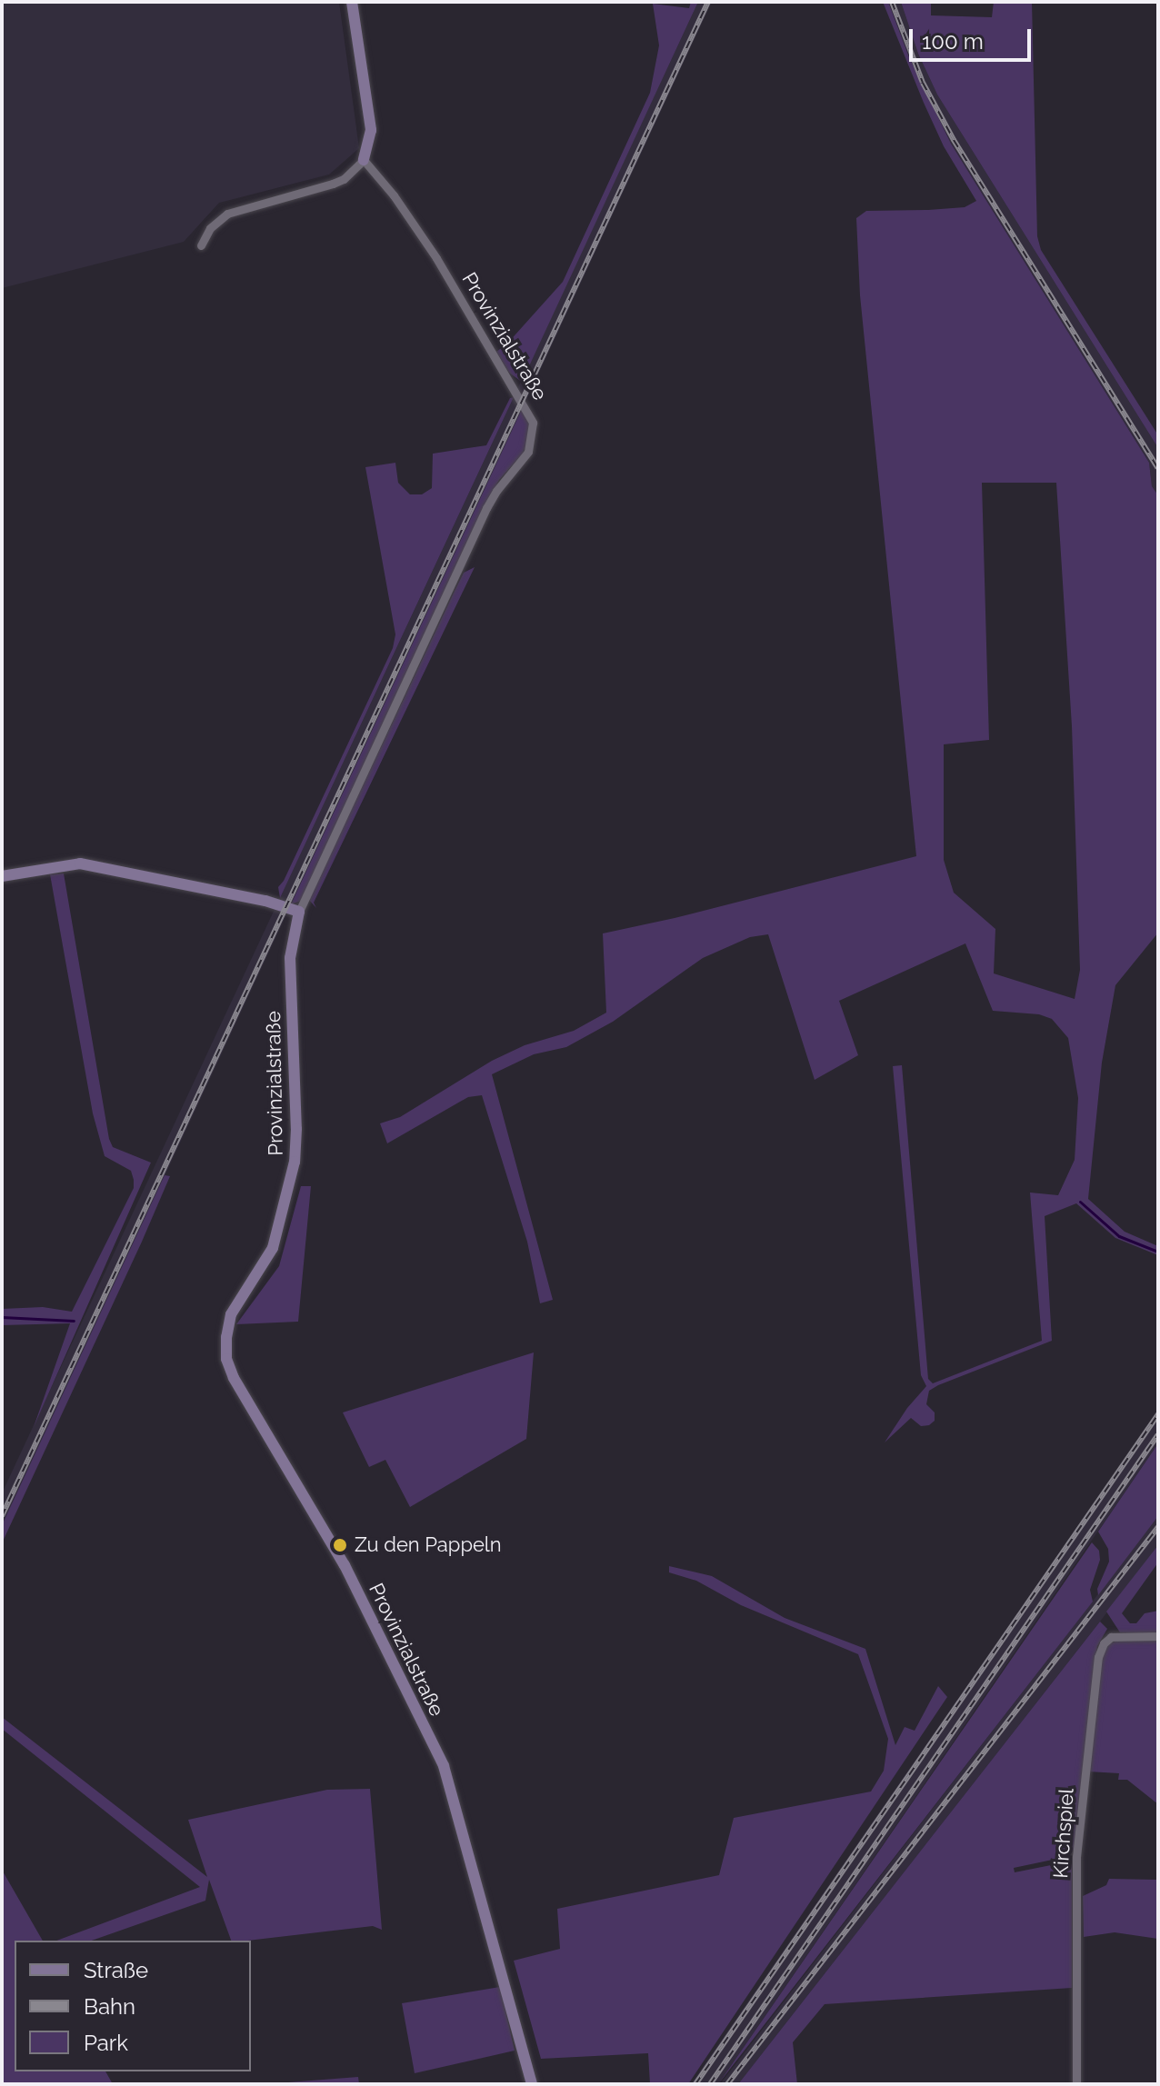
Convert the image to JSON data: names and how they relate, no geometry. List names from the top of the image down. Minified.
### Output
{"streets":{"street":["Provinzialstraße","Kirchspiel"]},"places":["Zu den Pappeln"],"legend":["Straße","Bahn","Park"],"scale_bar":"100 m"}
